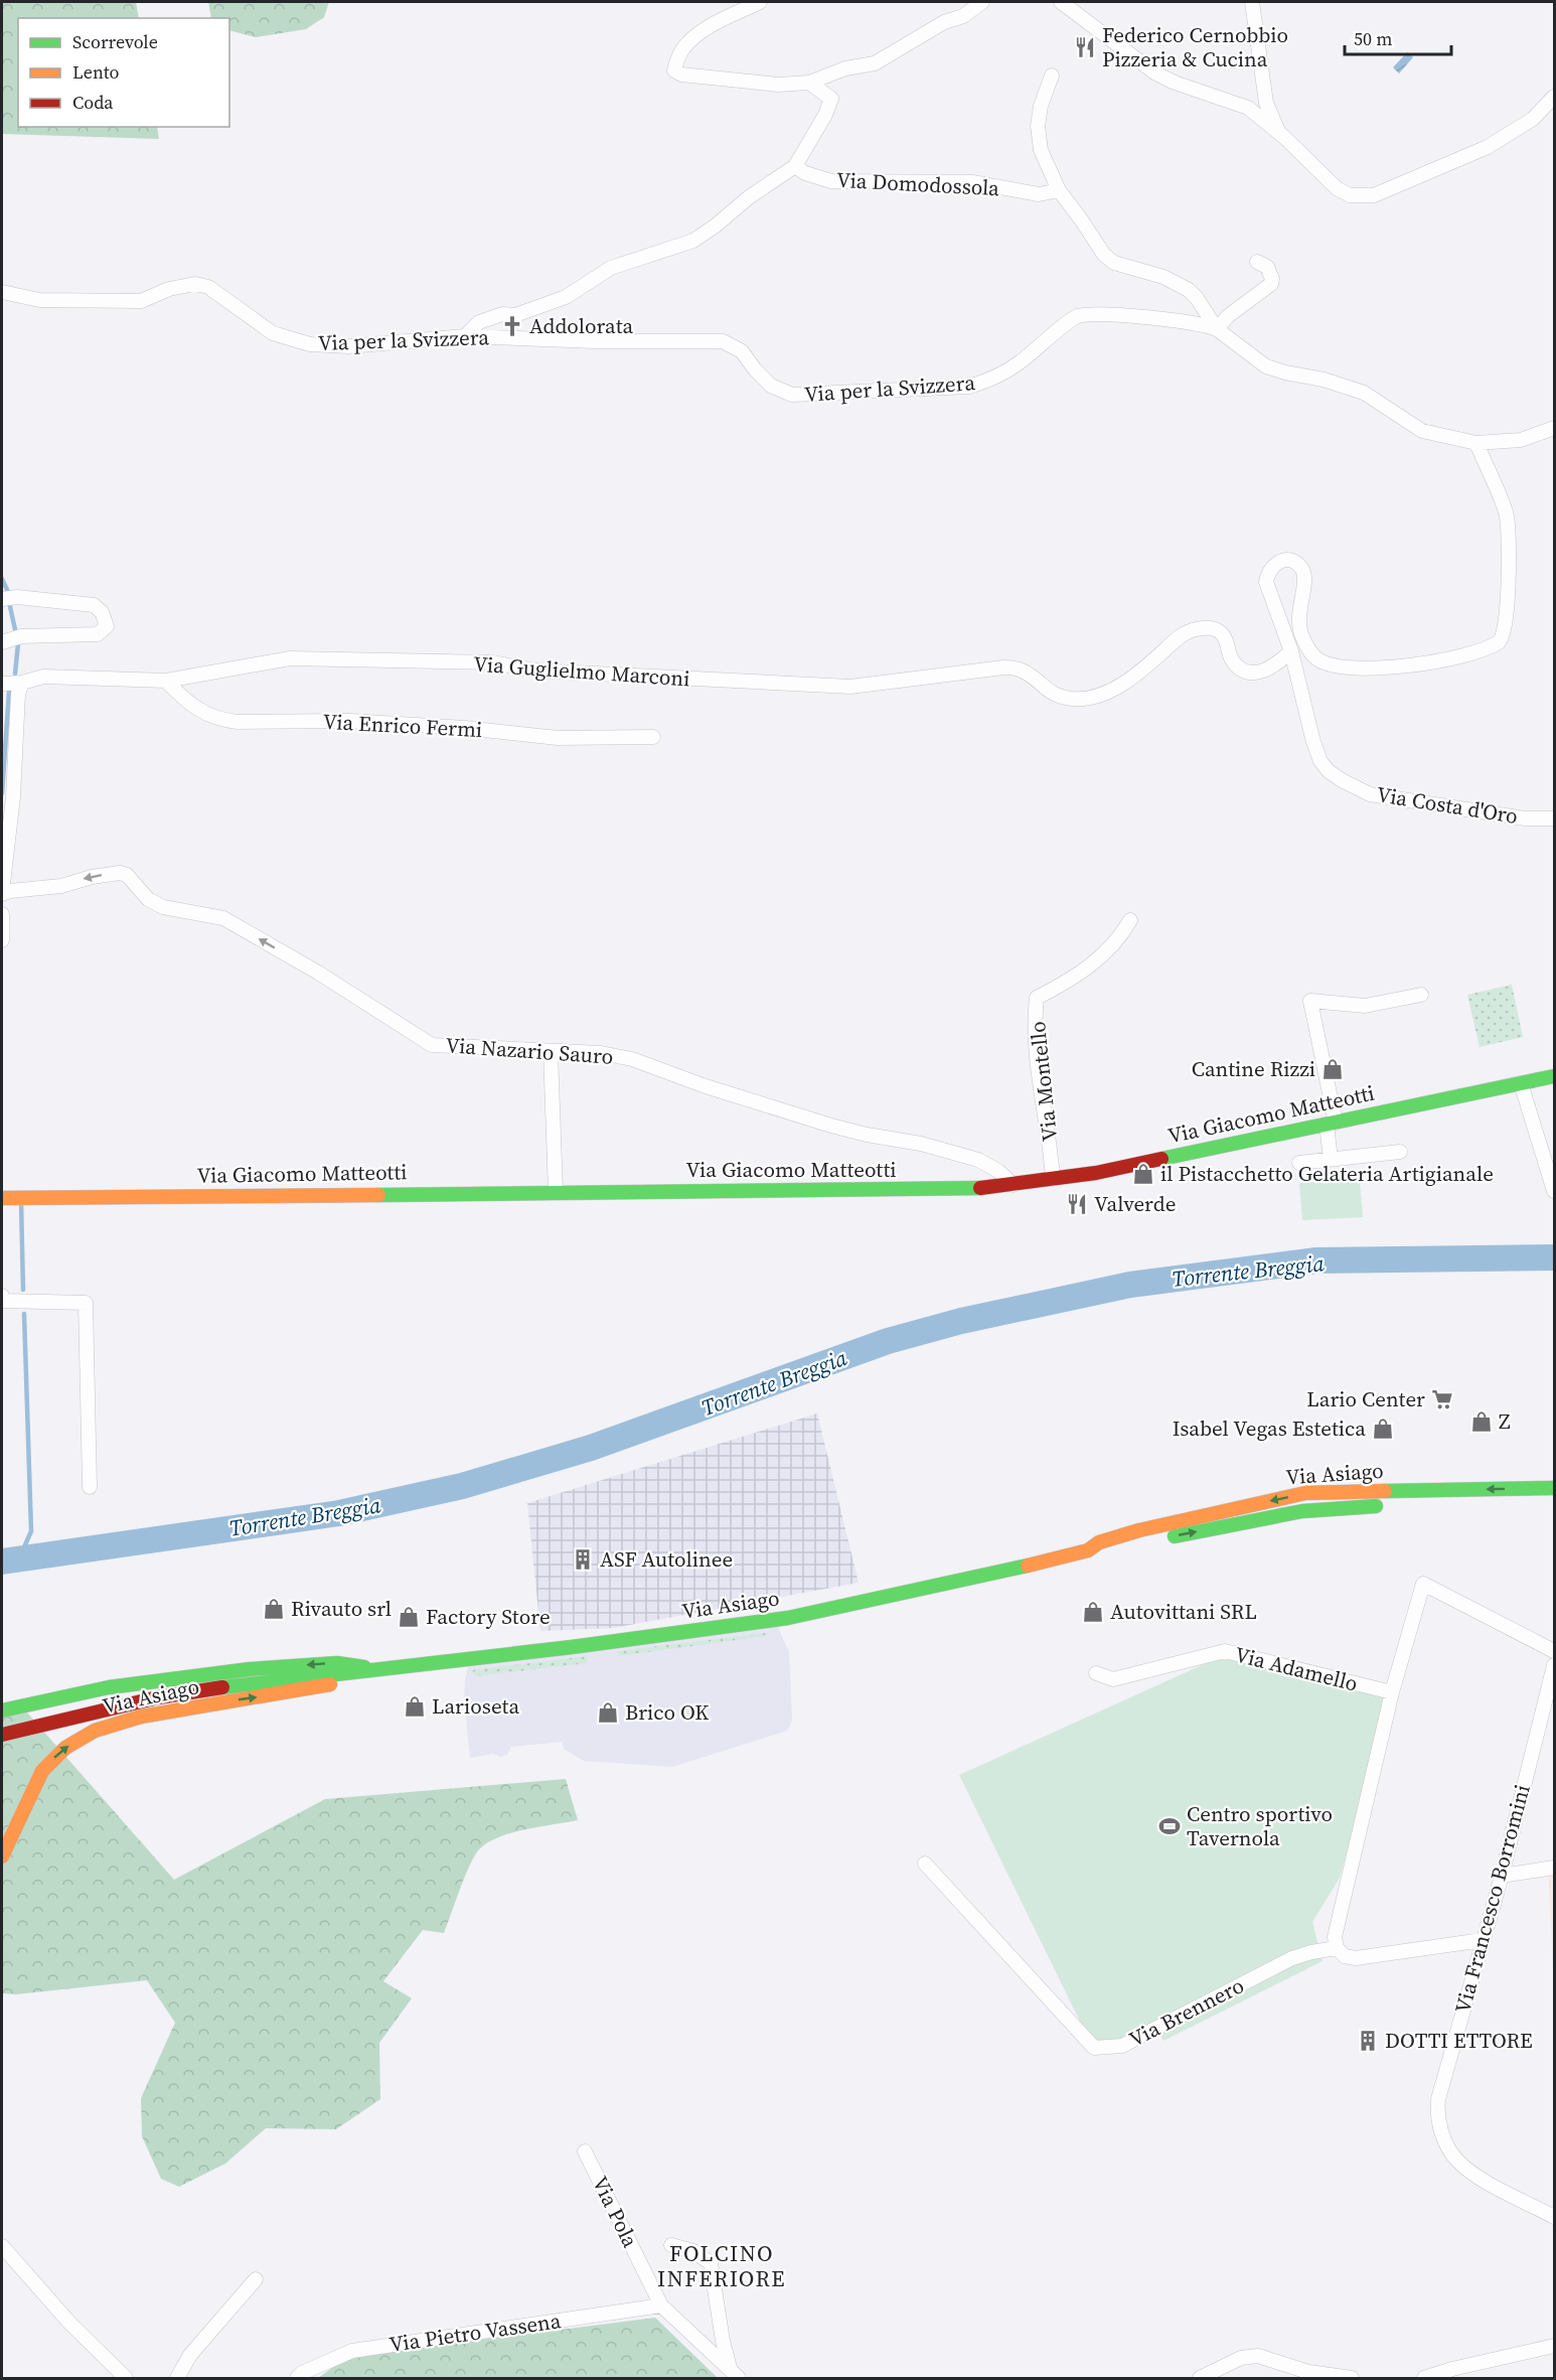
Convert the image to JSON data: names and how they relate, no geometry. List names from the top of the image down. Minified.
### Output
{"streets":{"street":["Via Domodossola","Via per la Svizzera","Via Guglielmo Marconi","Via Enrico Fermi","Via Costa d'Oro","Via Nazario Sauro","Via Montello","Via Giacomo Matteotti","Via Asiago","Via Adamello","Via Francesco Borromini","Via Brennero","Via Pola","Via Pietro Vassena"]},"crossings":[["Via Guglielmo Marconi","Via Enrico Fermi"],["Via Guglielmo Marconi","Via Costa d'Oro"],["Via Nazario Sauro","Via Giacomo Matteotti"],["Via Montello","Via Giacomo Matteotti"],["Via Francesco Borromini","Via Brennero"],["Via Pola","Via Pietro Vassena"]],"one_way":["Via Nazario Sauro"],"districts":["FOLCINO INFERIORE"],"water":["Torrente Breggia"],"places":{"restaurant":["Federico Cernobbio Pizzeria & Cucina","Valverde"],"church":["Addolorata"],"shop":["Cantine Rizzi","il Pistacchetto Gelateria Artigianale","Z","Isabel Vegas Estetica","Rivauto srl","Autovittani SRL","Factory Store","Larioseta","Brico OK"],"supermarket":["Lario Center"],"building":["ASF Autolinee","DOTTI ETTORE"],"sports":["Centro sportivo Tavernola"]},"legend":["Scorrevole","Lento","Coda"],"scale_bar":"50 m"}
